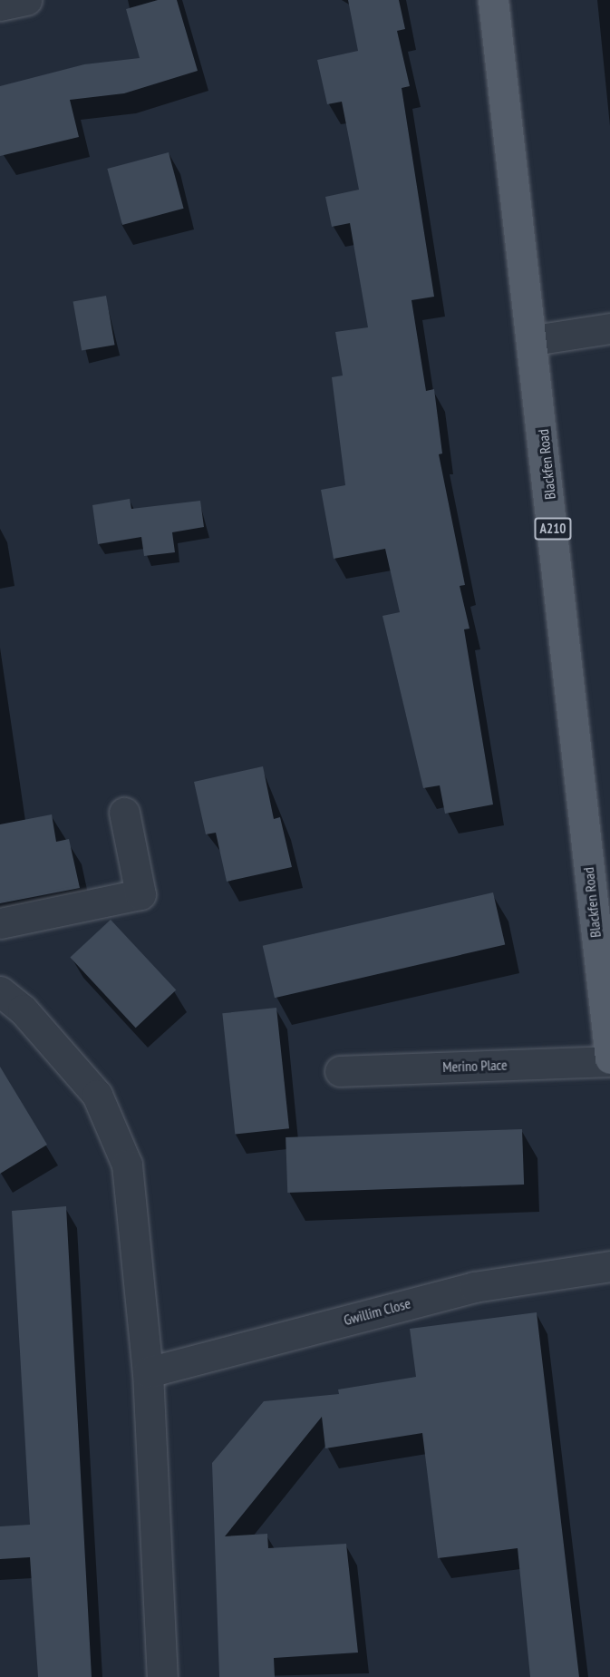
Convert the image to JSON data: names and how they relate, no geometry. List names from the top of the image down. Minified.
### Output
{"streets":{"main road":["Blackfen Road","A210"],"street":["Merino Place","Gwillim Close"]},"crossings":[["Blackfen Road","Merino Place"]]}
